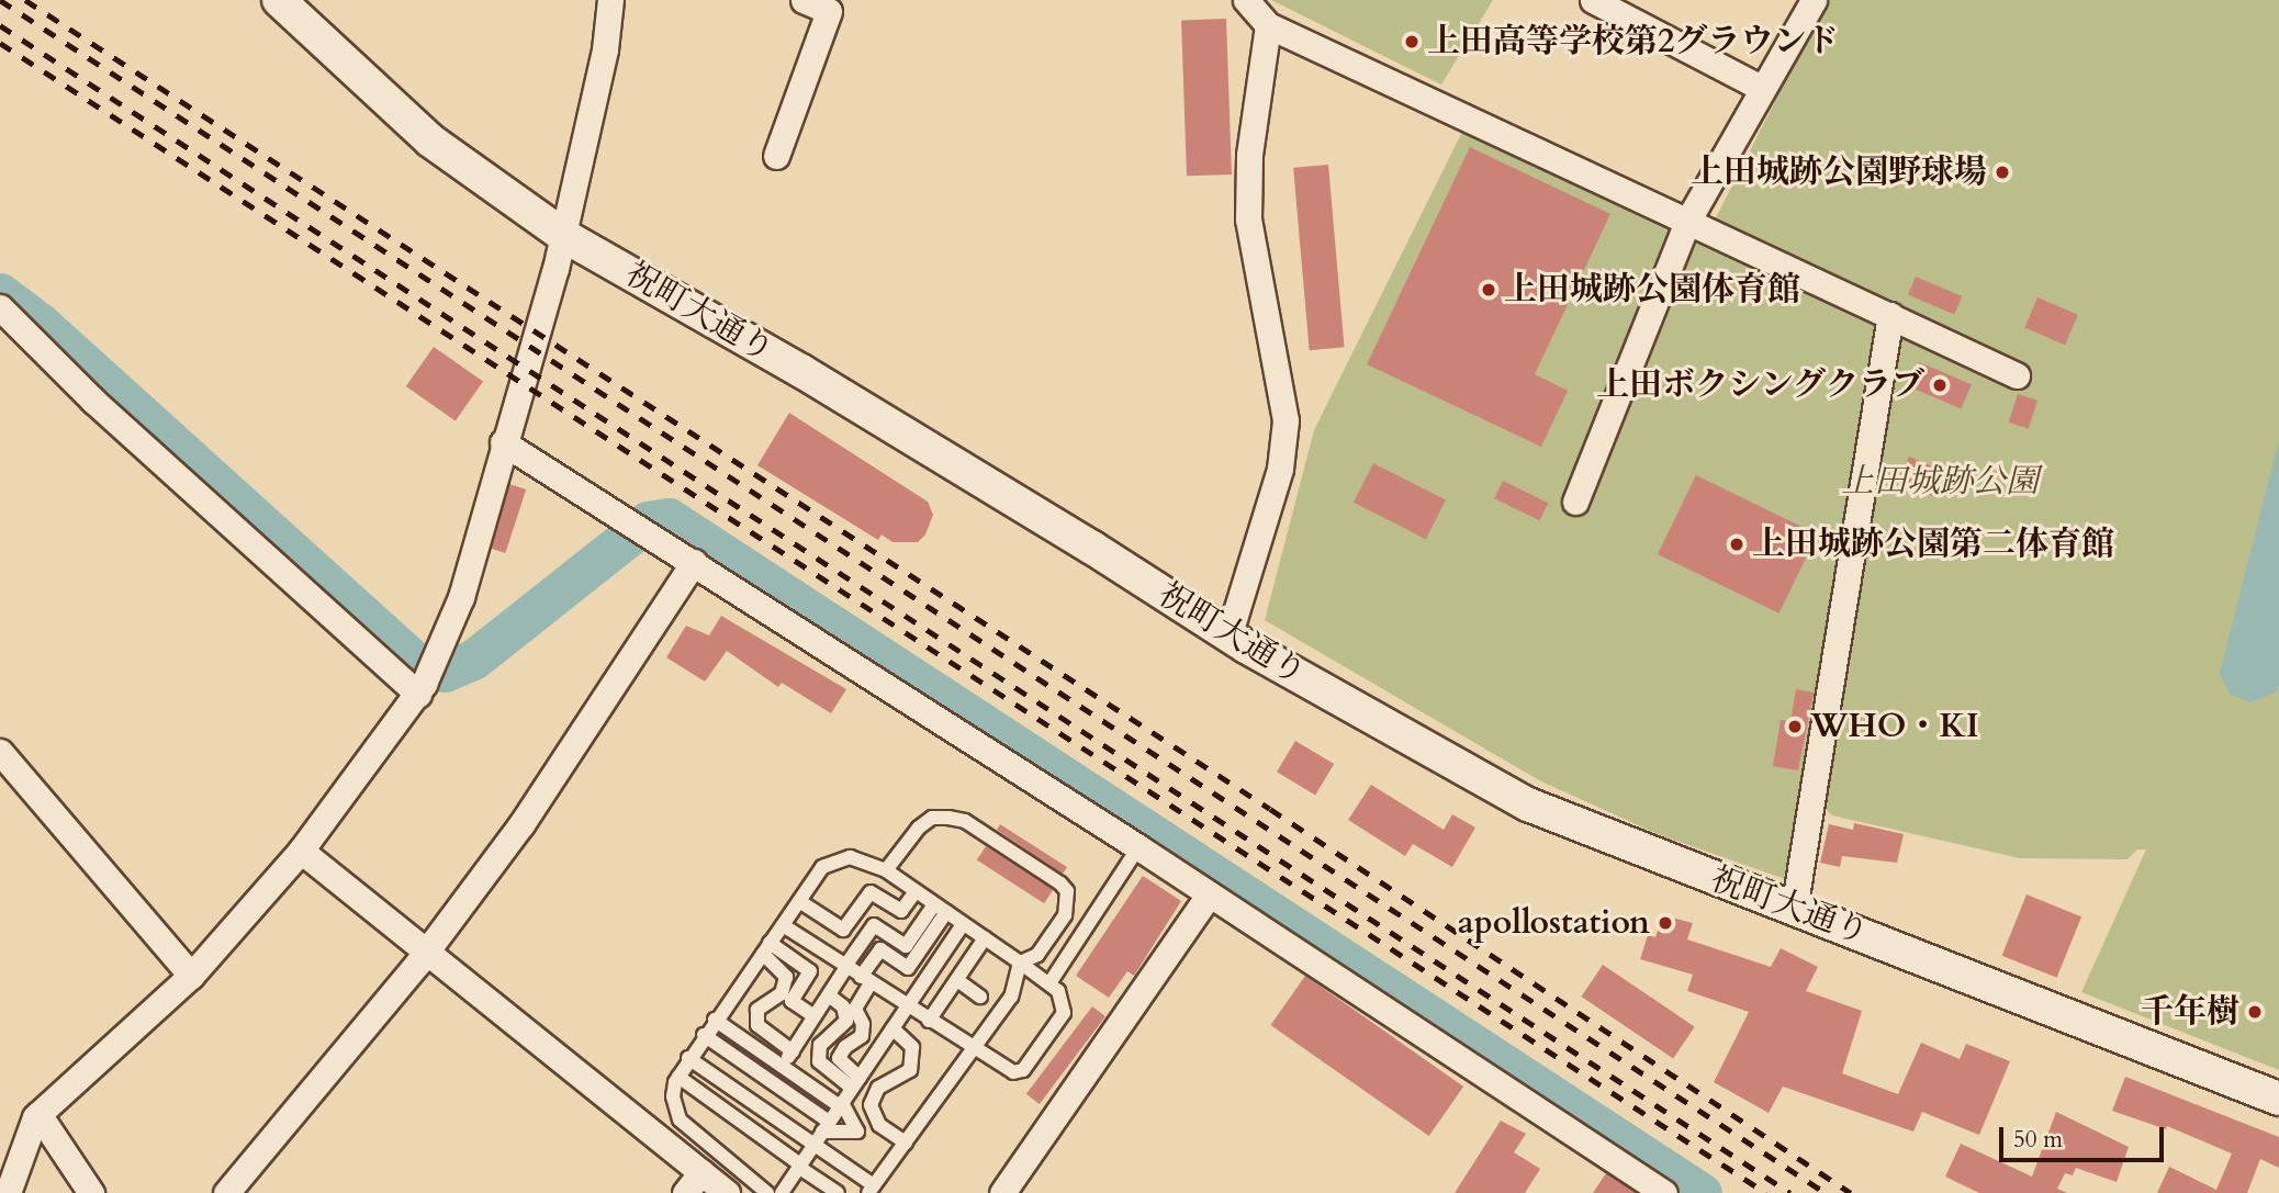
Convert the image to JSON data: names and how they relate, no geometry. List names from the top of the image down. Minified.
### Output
{"streets":{"street":["祝町大通り"]},"parks":["上田城跡公園"],"places":["上田高等学校第2グラウンド","上田城跡公園野球場","上田城跡公園体育館","上田ボクシングクラブ","上田城跡公園第二体育館","WHO・KI","apollostation","千年樹"],"scale_bar":"50 m"}
